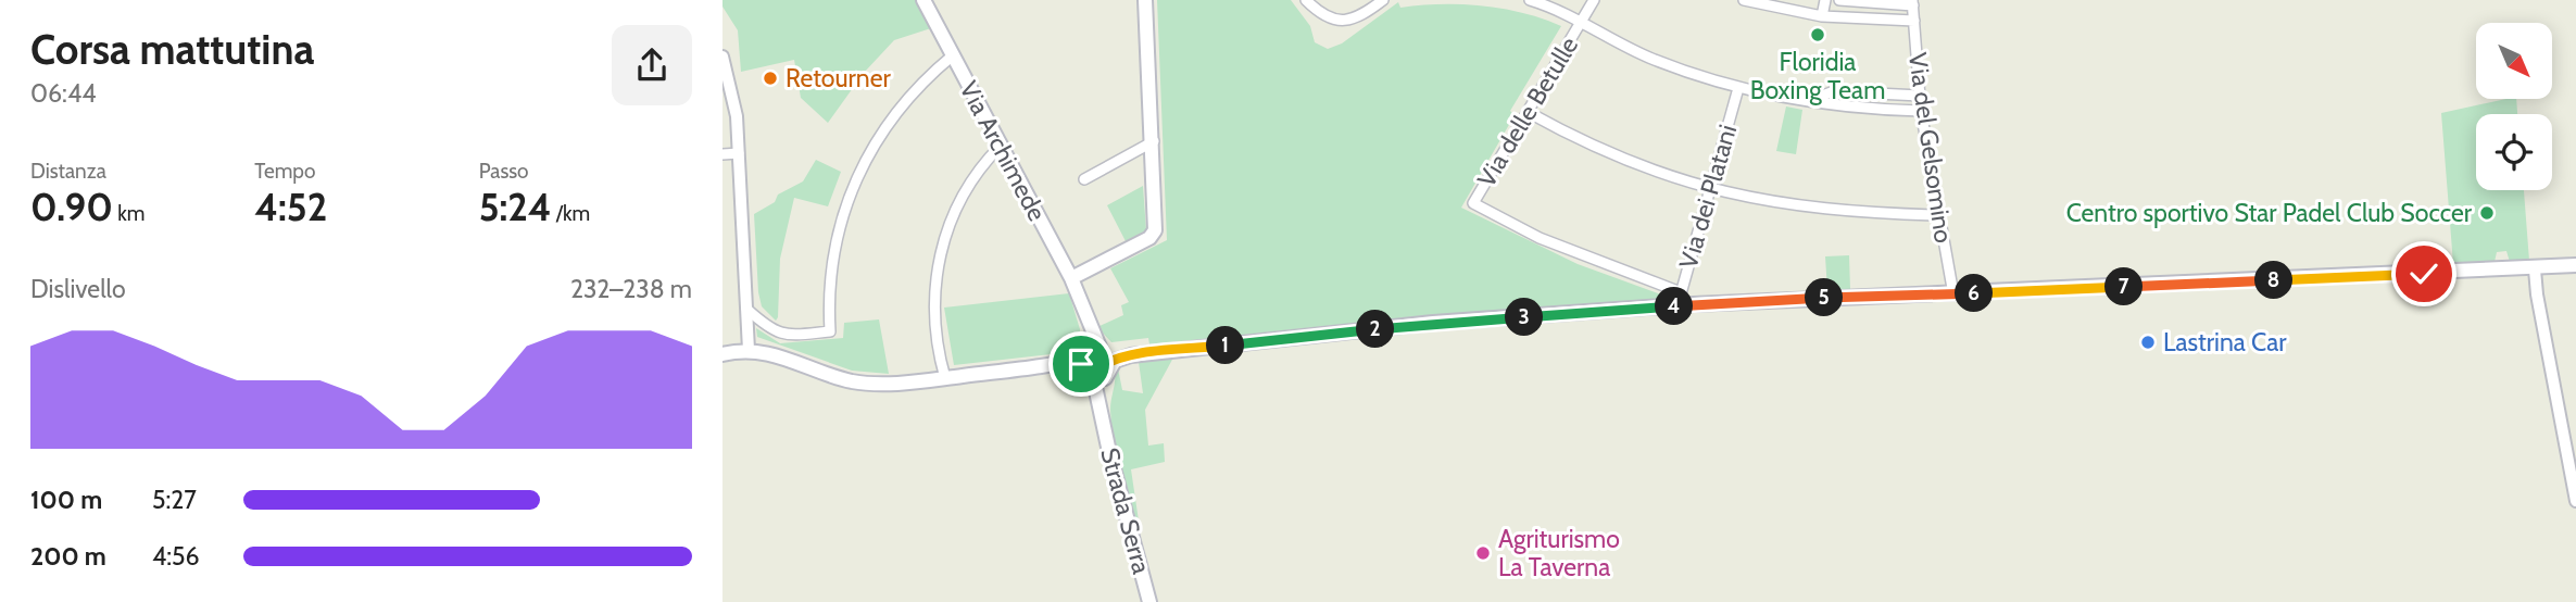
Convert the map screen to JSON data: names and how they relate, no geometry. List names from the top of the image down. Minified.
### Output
{"streets":{"main road":["Via Archimede","Strada Serra"],"street":["Via delle Betulle","Via del Gelsomino","Via dei Platani"]},"crossings":[["Via delle Betulle","Via dei Platani"],["Via Archimede","Strada Serra"]],"places":["Floridia Boxing Team","Retourner","Centro sportivo Star Padel Club Soccer","Lastrina Car","Agriturismo La Taverna"],"north":"bottom right","page":{"heading":["Corsa mattutina","06:44"],"stats":[["Distanza","0.90 km"],["Tempo","4:52"],["Passo","5:24 /km"]],"chart":["Dislivello","232–238 m"],"pins":["8","7","6","5","4","3","2","1"],"list":[{"name":"100 m","note":"5:27"},{"name":"200 m","note":"4:56"}]}}
